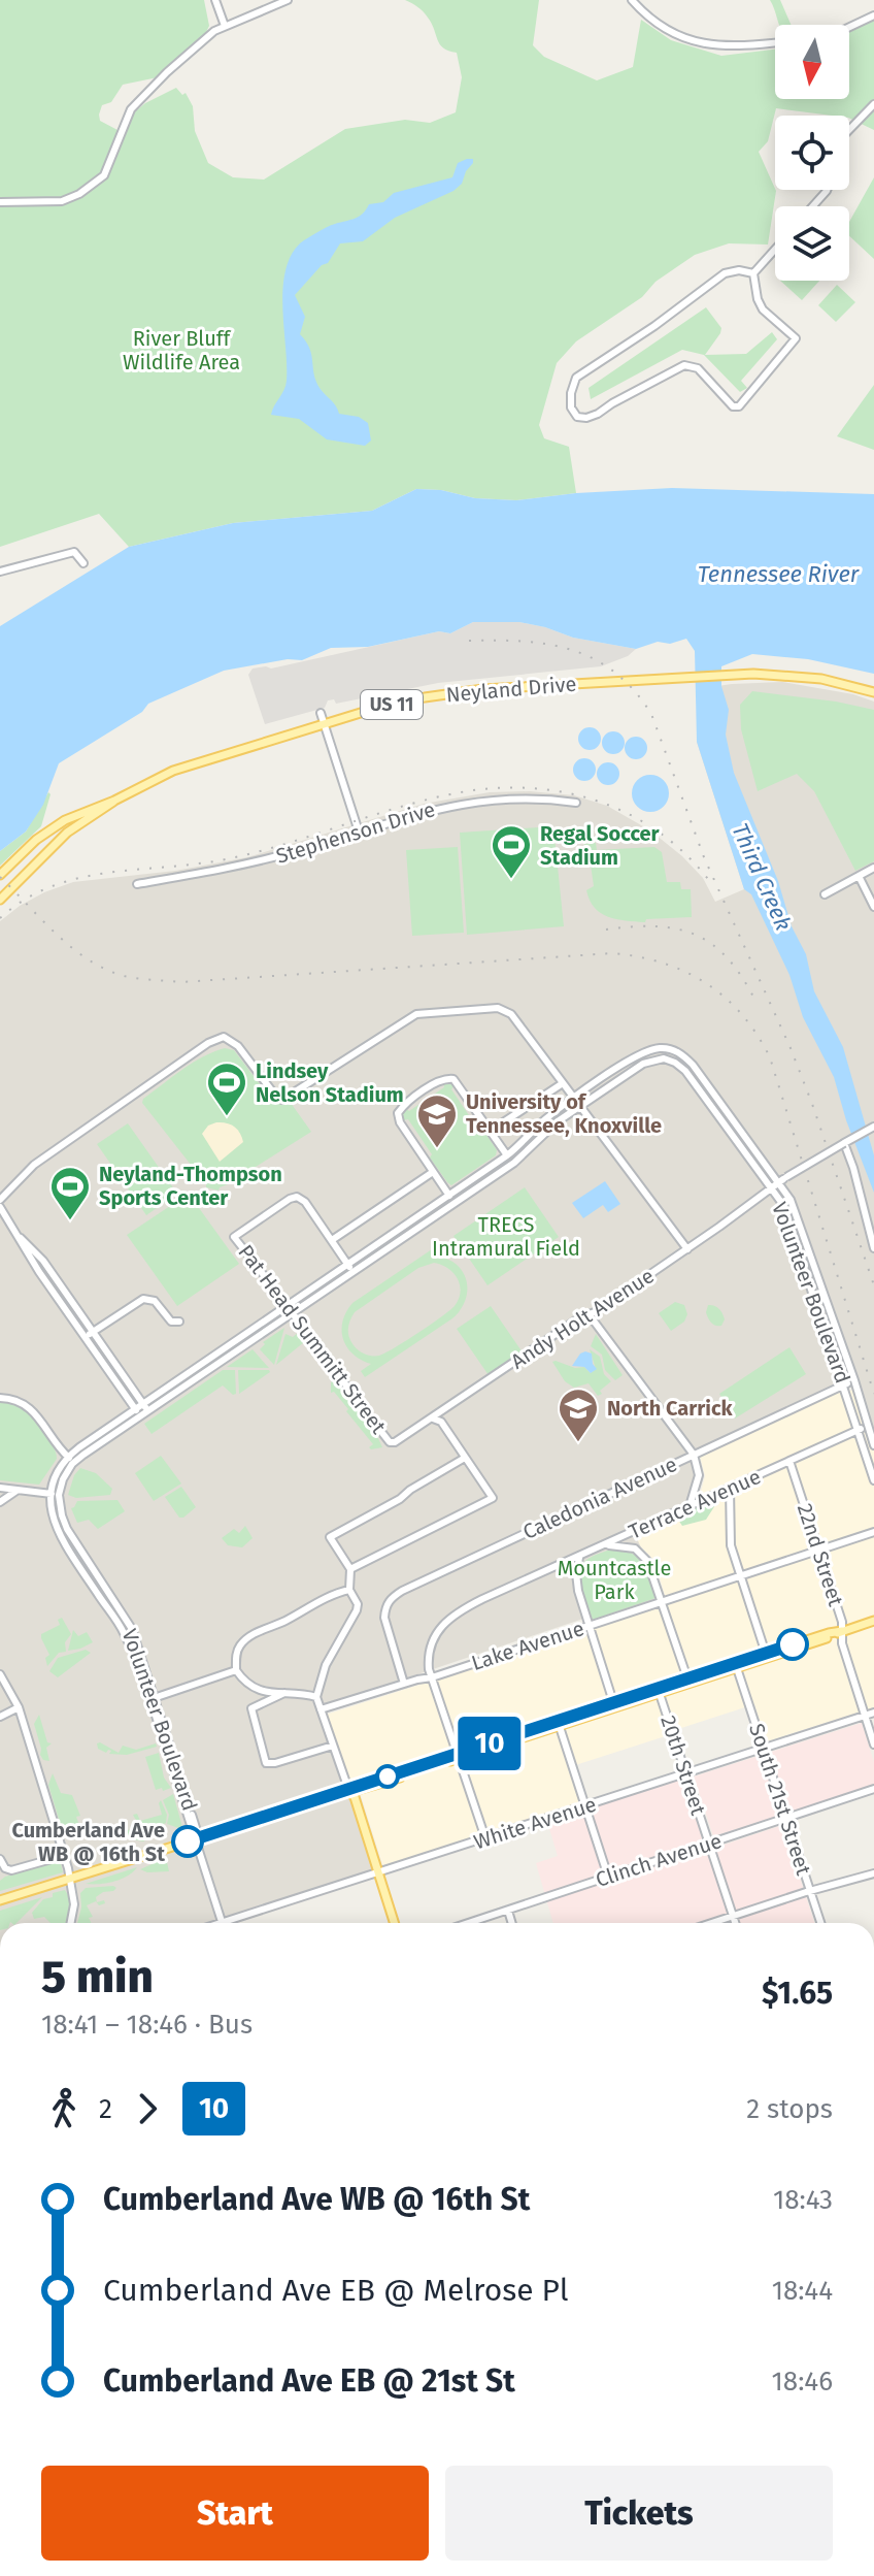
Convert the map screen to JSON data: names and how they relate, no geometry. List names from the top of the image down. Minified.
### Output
{"streets":{"main road":["Neyland Drive","US 11"],"street":["Stephenson Drive","Volunteer Boulevard","Andy Holt Avenue","Pat Head Summitt Street","Caledonia Avenue","Terrace Avenue","22nd Street","Lake Avenue","20th Street","South 21st Street","White Avenue","Clinch Avenue"]},"crossings":[["Volunteer Boulevard","Andy Holt Avenue"],["Volunteer Boulevard","Caledonia Avenue"],["Volunteer Boulevard","Terrace Avenue"],["Volunteer Boulevard","White Avenue"],["Andy Holt Avenue","Pat Head Summitt Street"],["Caledonia Avenue","Lake Avenue"],["Terrace Avenue","22nd Street"],["Terrace Avenue","Lake Avenue"],["22nd Street","Lake Avenue"],["22nd Street","White Avenue"],["20th Street","White Avenue"],["20th Street","Clinch Avenue"],["South 21st Street","White Avenue"],["South 21st Street","Clinch Avenue"]],"water":["Tennessee River","Third Creek"],"parks":["River Bluff Wildlife Area","TRECS Intramural Field","Mountcastle Park"],"places":{"sports":["Regal Soccer Stadium","Lindsey Nelson Stadium","Neyland-Thompson Sports Center"],"school or university":["University of Tennessee, Knoxville","North Carrick"],"other":["Cumberland Ave WB @ 16th St"]},"lines":["bus line 10"],"north":"bottom","page":{"on_map":"10","heading":["5 min","18:41 – 18:46 · Bus","$1.65"],"legs":["2","10","2 stops"],"list":[{"name":"Cumberland Ave WB @ 16th St","value":"18:43"},{"name":"Cumberland Ave EB @ Melrose Pl","value":"18:44"},{"name":"Cumberland Ave EB @ 21st St","value":"18:46"}],"buttons":["Start","Tickets"]}}
